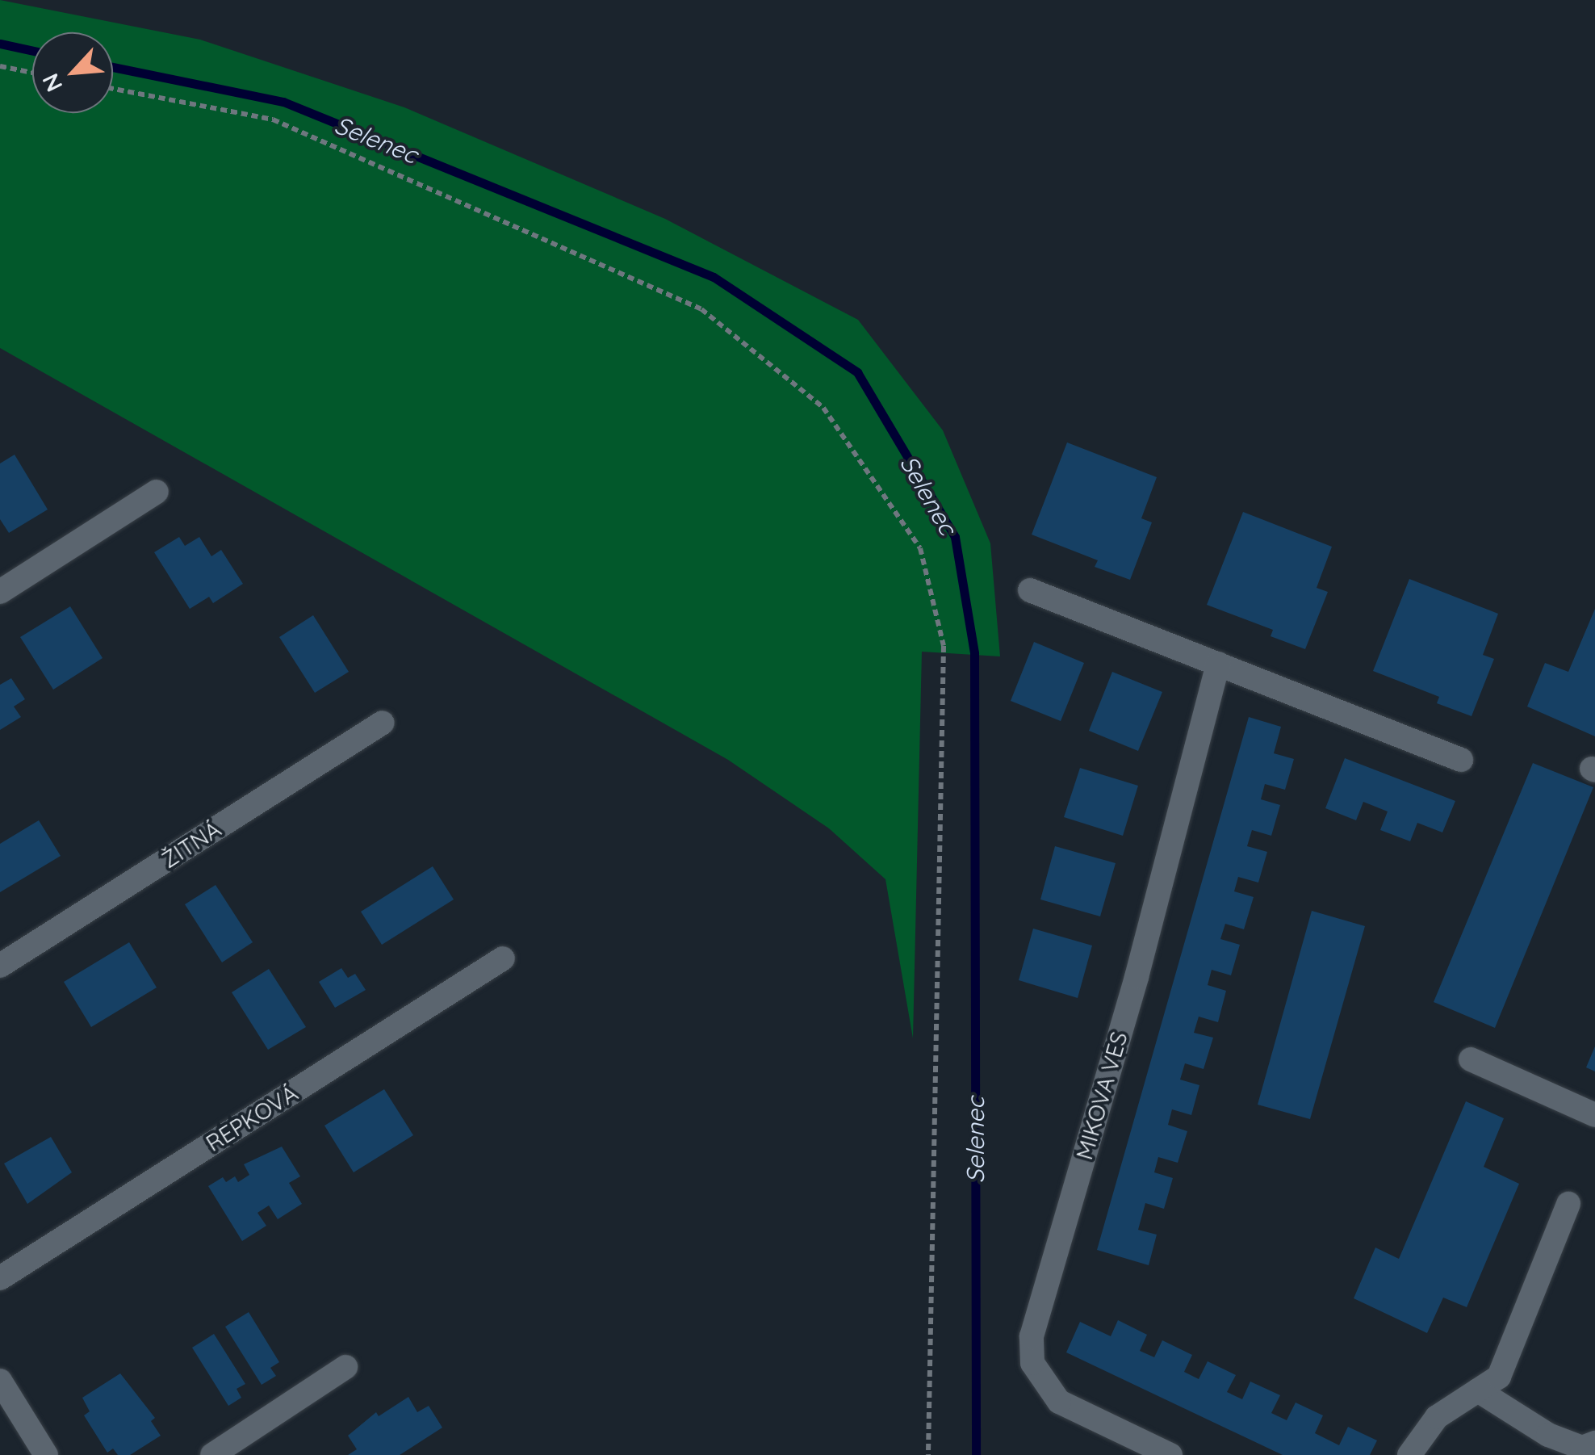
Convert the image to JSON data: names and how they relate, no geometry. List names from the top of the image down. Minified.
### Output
{"streets":{"street":["ŽITNÁ","MIKOVA VES","REPKOVÁ"]},"water":["Selenec"],"north":"bottom left"}
